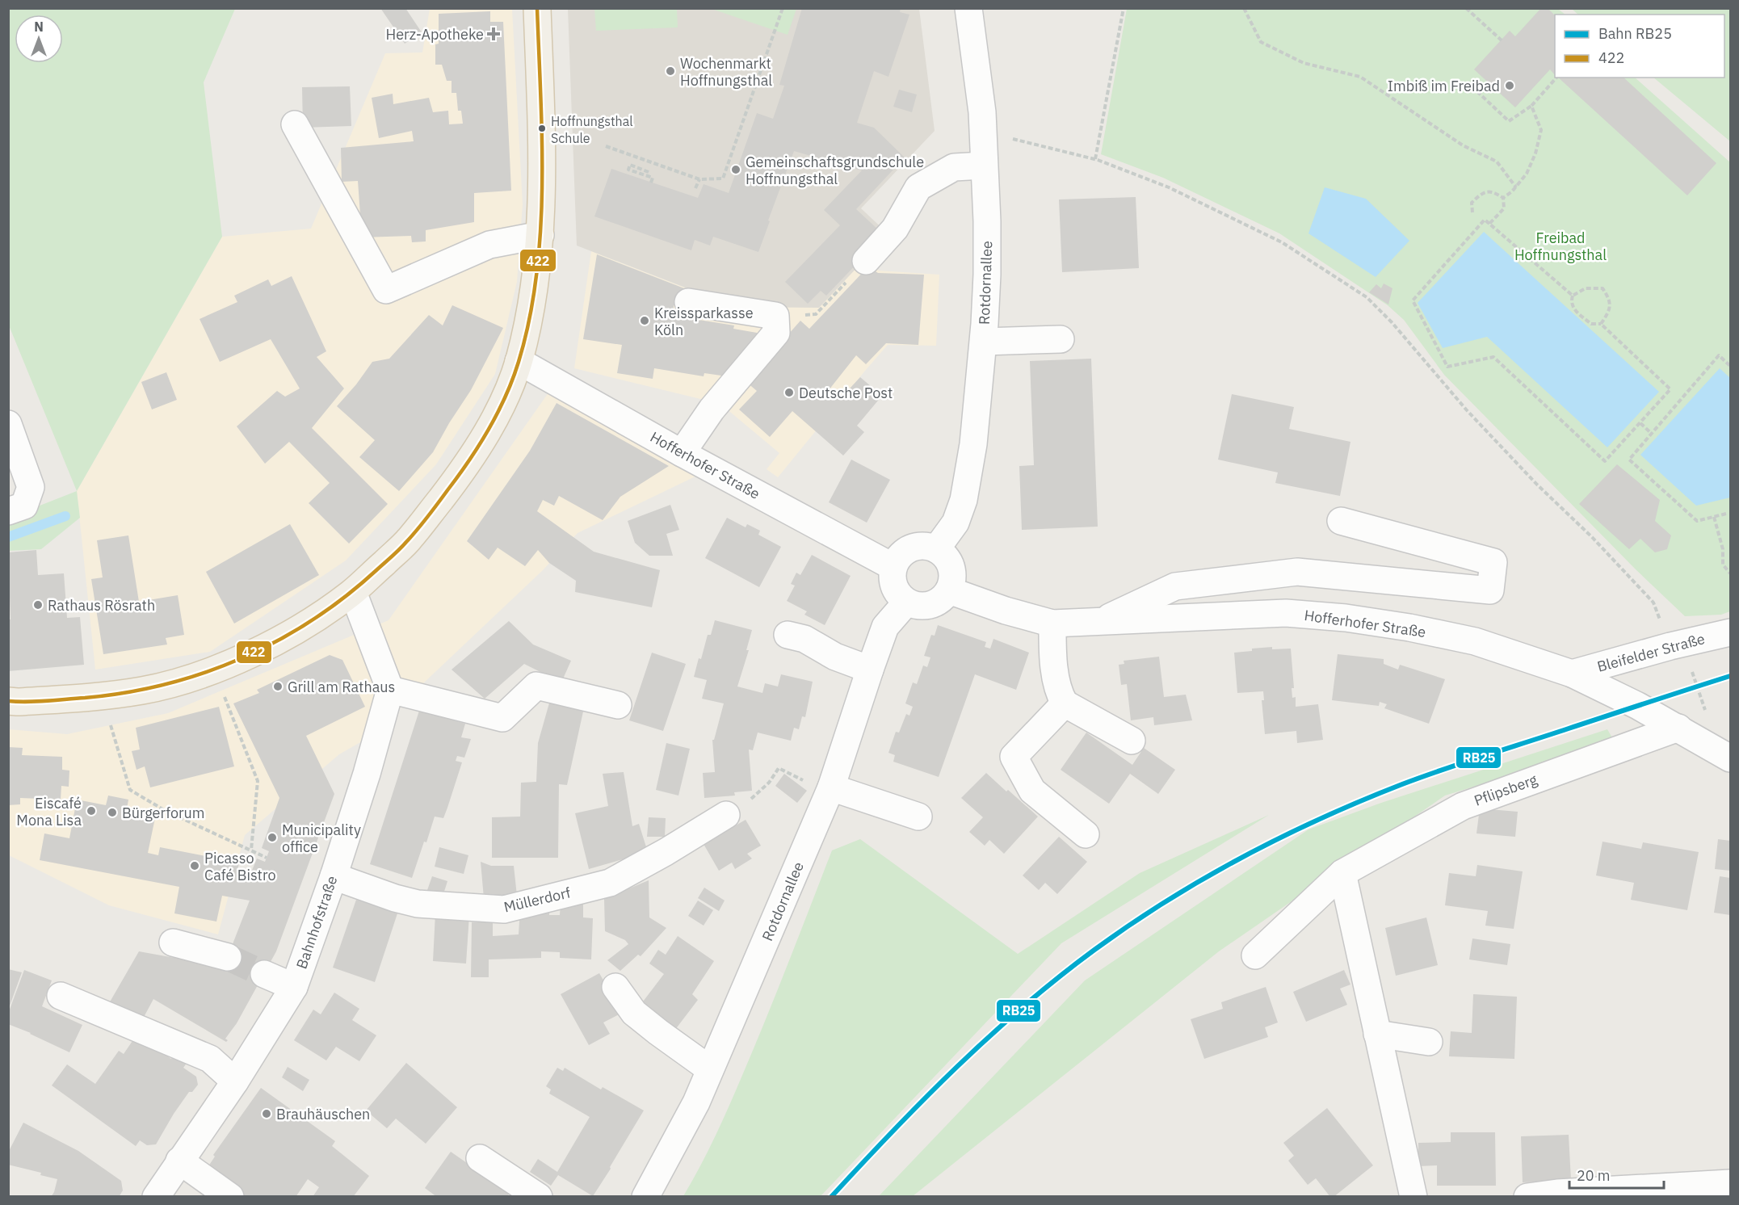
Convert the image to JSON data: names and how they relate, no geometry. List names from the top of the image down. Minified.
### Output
{"streets":{"street":["Rotdornallee","Hofferhofer Straße","Bleifelder Straße","Pflipsberg","Müllerdorf","Bahnhofstraße"]},"crossings":[["Rotdornallee","Hofferhofer Straße"],["Hofferhofer Straße","Bleifelder Straße"],["Hofferhofer Straße","Pflipsberg"],["Müllerdorf","Bahnhofstraße"]],"parks":["Freibad Hoffnungsthal"],"places":{"health":["Herz-Apotheke"],"other":["Wochenmarkt Hoffnungsthal","Imbiß im Freibad","Hoffnungsthal Schule","Gemeinschaftsgrundschule Hoffnungsthal","Kreissparkasse Köln","Deutsche Post","Rathaus Rösrath","Grill am Rathaus","Eiscafé Mona Lisa","Bürgerforum","Municipality office","Picasso Café Bistro","Brauhäuschen"]},"lines":["transit line 422","rail line RB25"],"legend":["Bahn RB25","422"],"scale_bar":"20 m","north":"top"}
